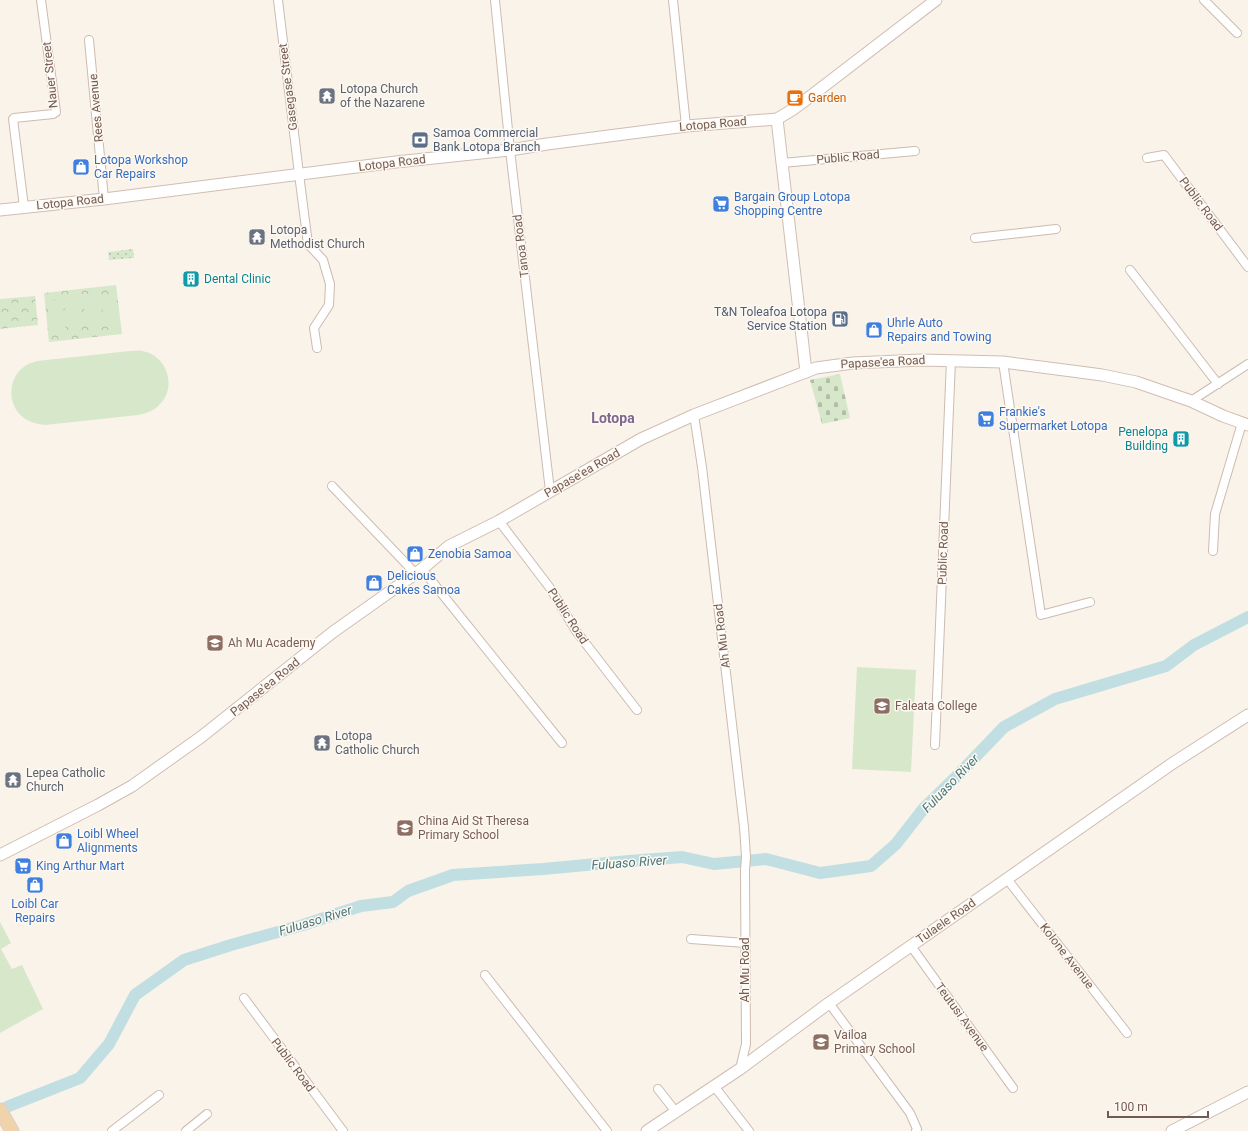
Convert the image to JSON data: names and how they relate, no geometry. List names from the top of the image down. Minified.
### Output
{"streets":{"street":["Nauer Street","Gasegase Street","Rees Avenue","Lotopa Road","Public Road","Tanoa Road","Papase'ea Road","Ah Mu Road","Tulaele Road","Kolone Avenue","Teutusi Avenue"]},"crossings":[["Nauer Street","Lotopa Road"],["Gasegase Street","Lotopa Road"],["Rees Avenue","Lotopa Road"],["Lotopa Road","Tanoa Road"],["Public Road","Papase'ea Road"],["Tanoa Road","Papase'ea Road"],["Papase'ea Road","Ah Mu Road"],["Ah Mu Road","Tulaele Road"],["Tulaele Road","Kolone Avenue"],["Tulaele Road","Teutusi Avenue"]],"districts":["Lotopa"],"water":["Fuluaso River"],"places":{"temple":["Lotopa Church of the Nazarene","Lotopa Methodist Church","Lotopa Catholic Church","Lepea Catholic Church"],"cafe":["Garden"],"bank":["Samoa Commercial Bank Lotopa Branch"],"shop":["Lotopa Workshop Car Repairs","Uhrle Auto Repairs and Towing","Zenobia Samoa","Delicious Cakes Samoa","Loibl Wheel Alignments","Loibl Car Repairs"],"supermarket":["Bargain Group Lotopa Shopping Centre","Frankie's Supermarket Lotopa","King Arthur Mart"],"building":["Dental Clinic","Penelopa Building"],"fuel station":["T&N Toleafoa Lotopa Service Station"],"school or university":["Ah Mu Academy","Faleata College","China Aid St Theresa Primary School","Vailoa Primary School"]},"scale_bar":"100 m"}
